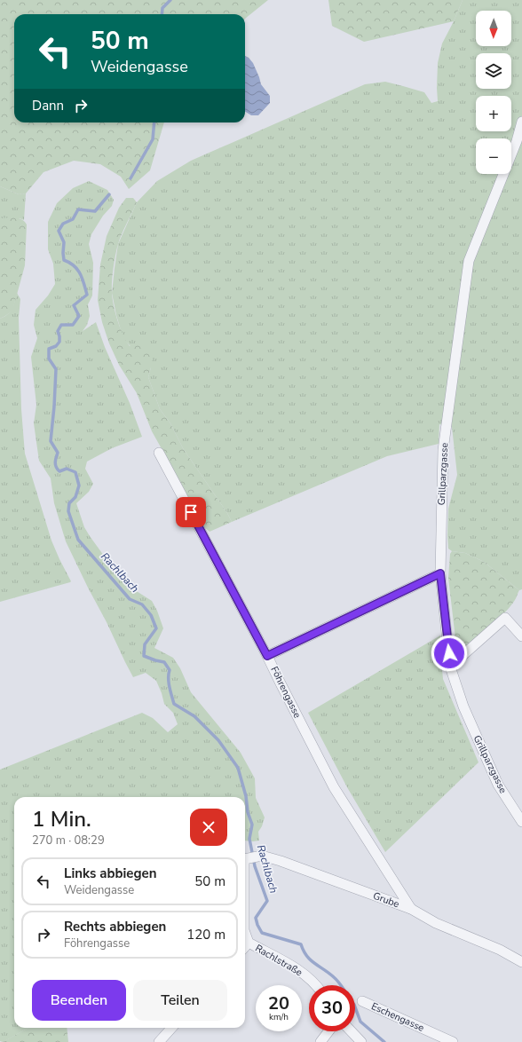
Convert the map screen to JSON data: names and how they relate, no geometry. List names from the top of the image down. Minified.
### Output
{"streets":{"street":["Grillparzgasse","Föhrengasse","Grube","Rachlstraße","Eschengasse"]},"crossings":[["Föhrengasse","Grube"]],"water":["Rachlbach"],"north":"bottom","page":{"map_buttons":["+","−"],"turn":["50 m","Weidengasse"],"then":"Dann","heading":["1 Min.","270 m · 08:29"],"list":[{"name":"Links abbiegen","note":"Weidengasse","value":"50 m"},{"name":"Rechts abbiegen","note":"Föhrengasse","value":"120 m"}],"buttons":["Beenden","Teilen"],"speed":"20 km/h","limit":"30"}}
